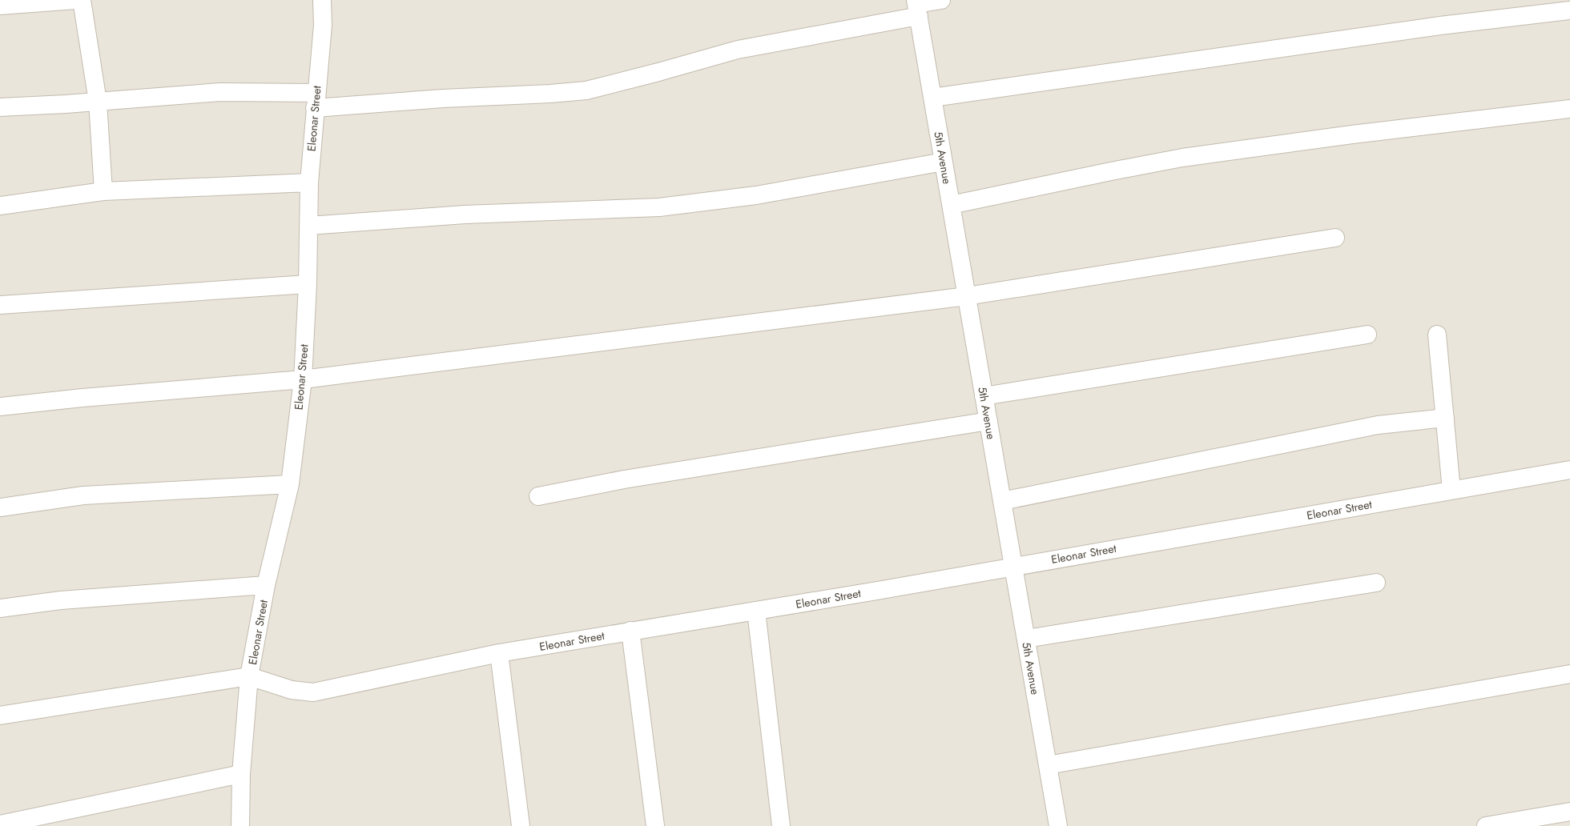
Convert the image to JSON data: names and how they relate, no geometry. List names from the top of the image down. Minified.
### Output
{"streets":{"street":["Eleonar Street","5th Avenue"]},"crossings":[["Eleonar Street","5th Avenue"]]}
